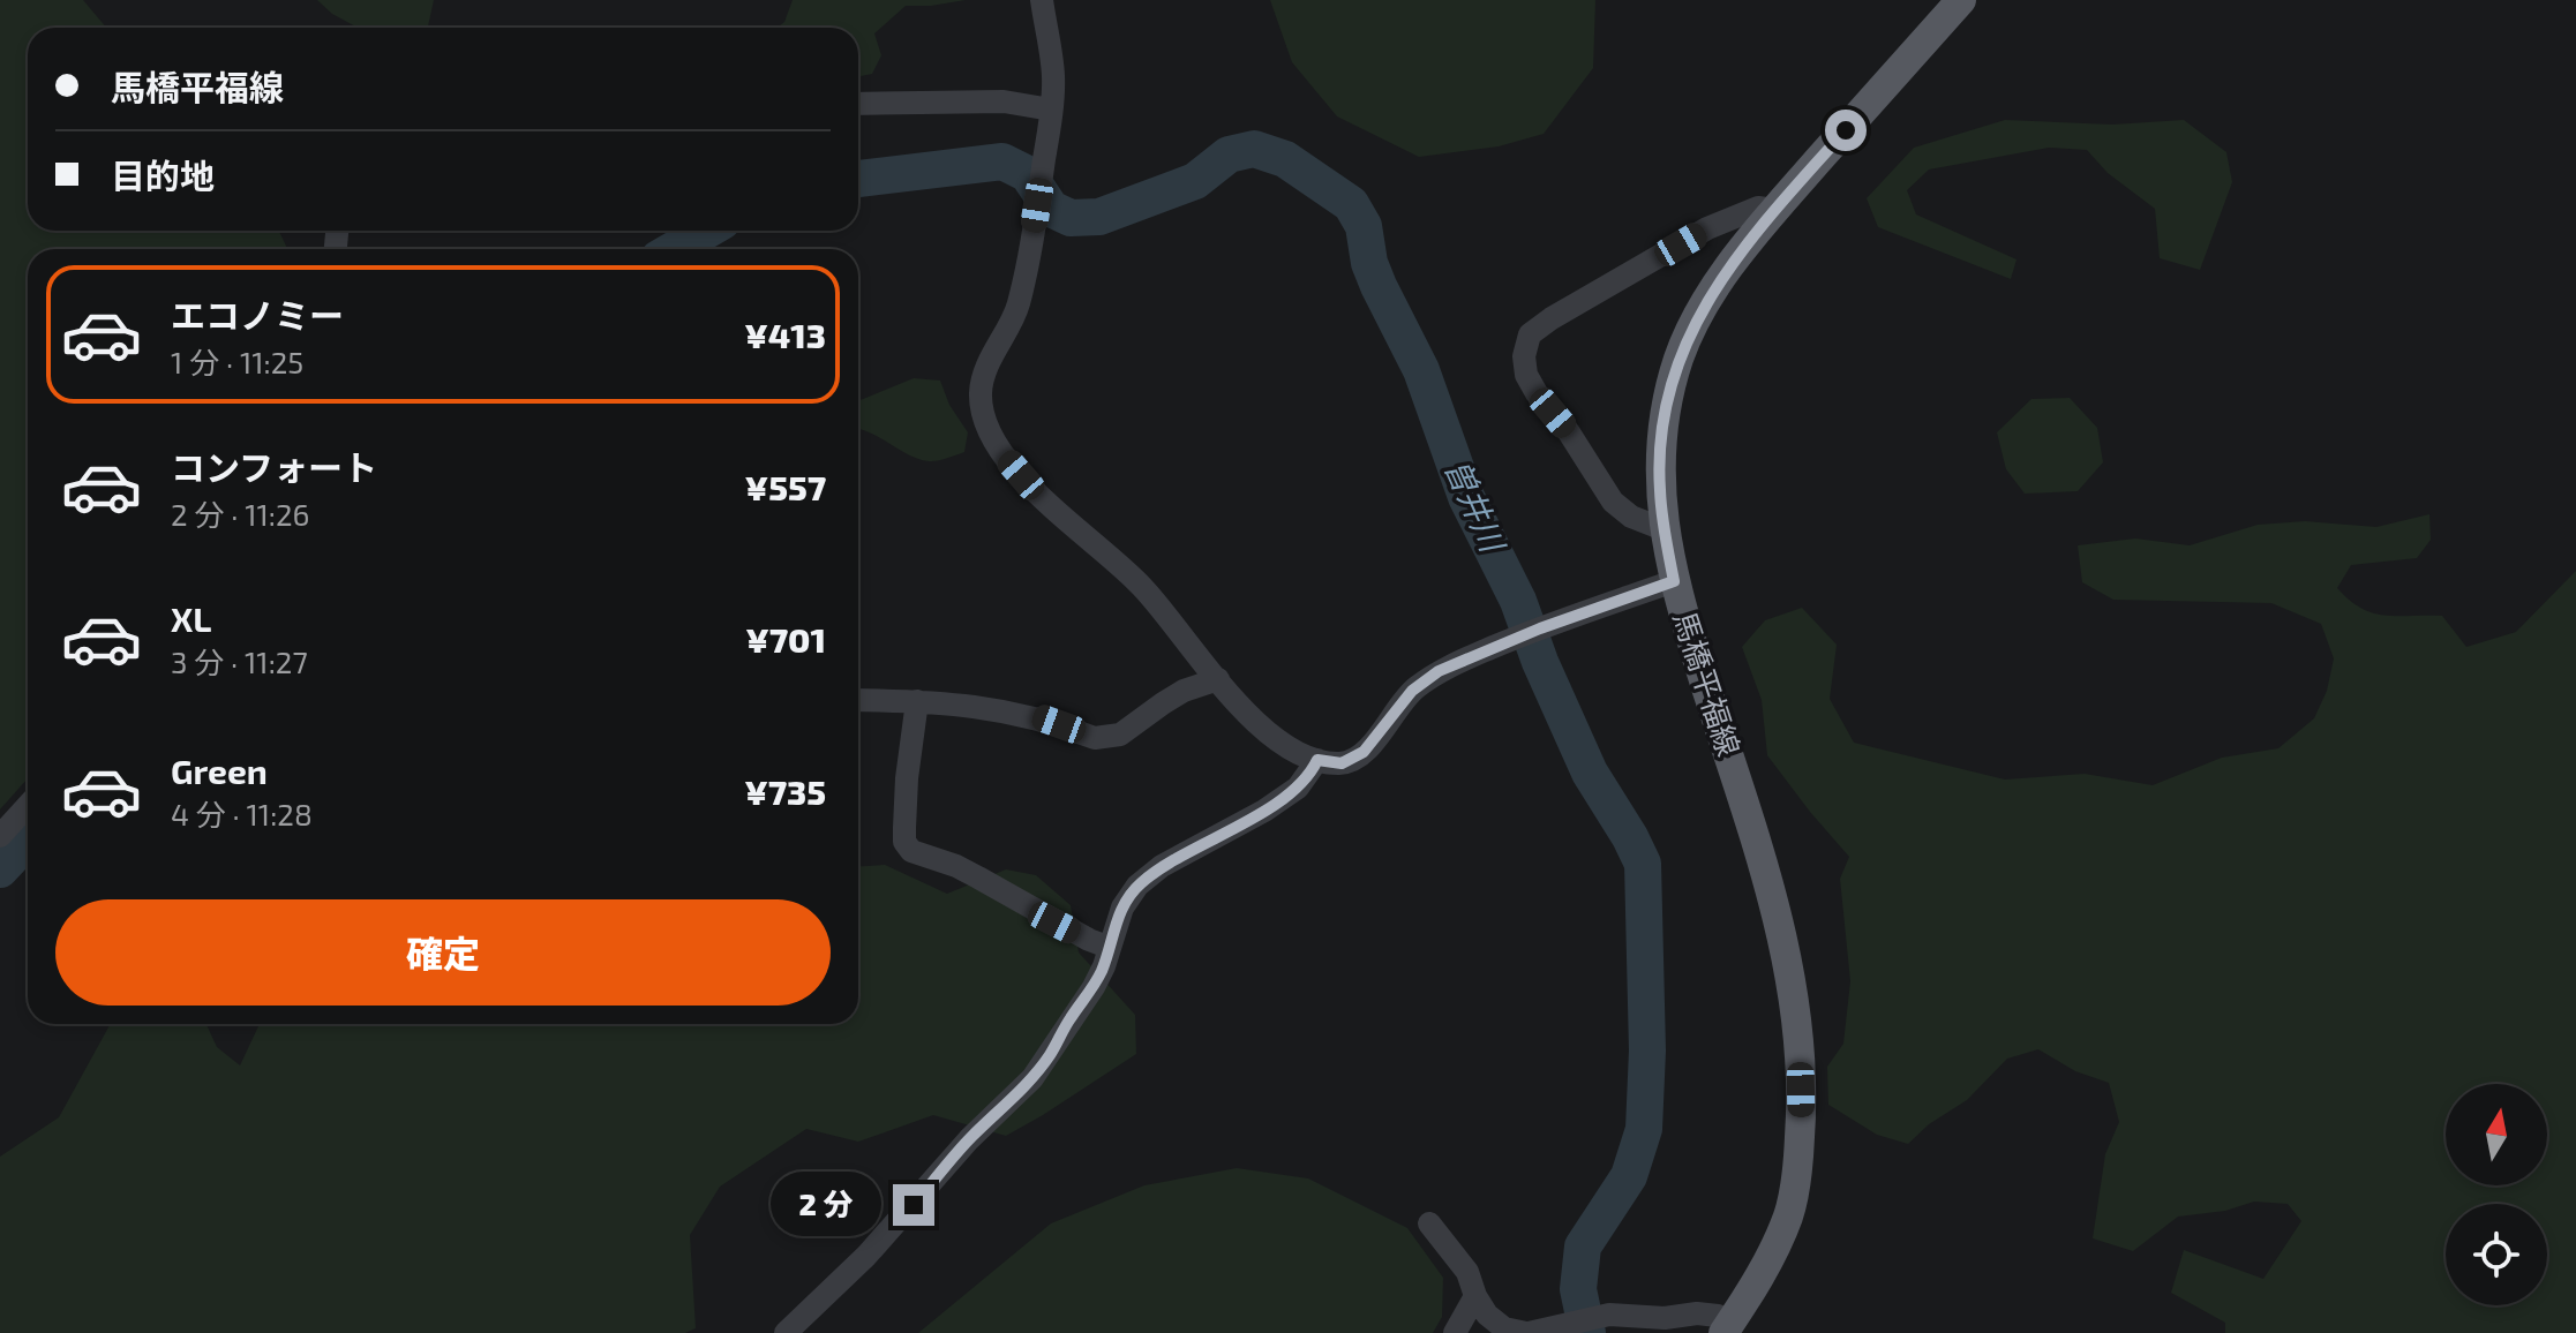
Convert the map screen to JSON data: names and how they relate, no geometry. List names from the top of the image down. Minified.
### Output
{"streets":{"main road":["馬橋平福線"]},"water":["曽井川"],"north":"top","page":{"banner":["馬橋平福線","目的地"],"list":[{"name":"エコノミー","note":"1 分 · 11:25","value":"¥413"},{"name":"コンフォート","note":"2 分 · 11:26","value":"¥557"},{"name":"XL","note":"3 分 · 11:27","value":"¥701"},{"name":"Green","note":"4 分 · 11:28","value":"¥735"}],"buttons":"確定","bubble":"2 分"}}
